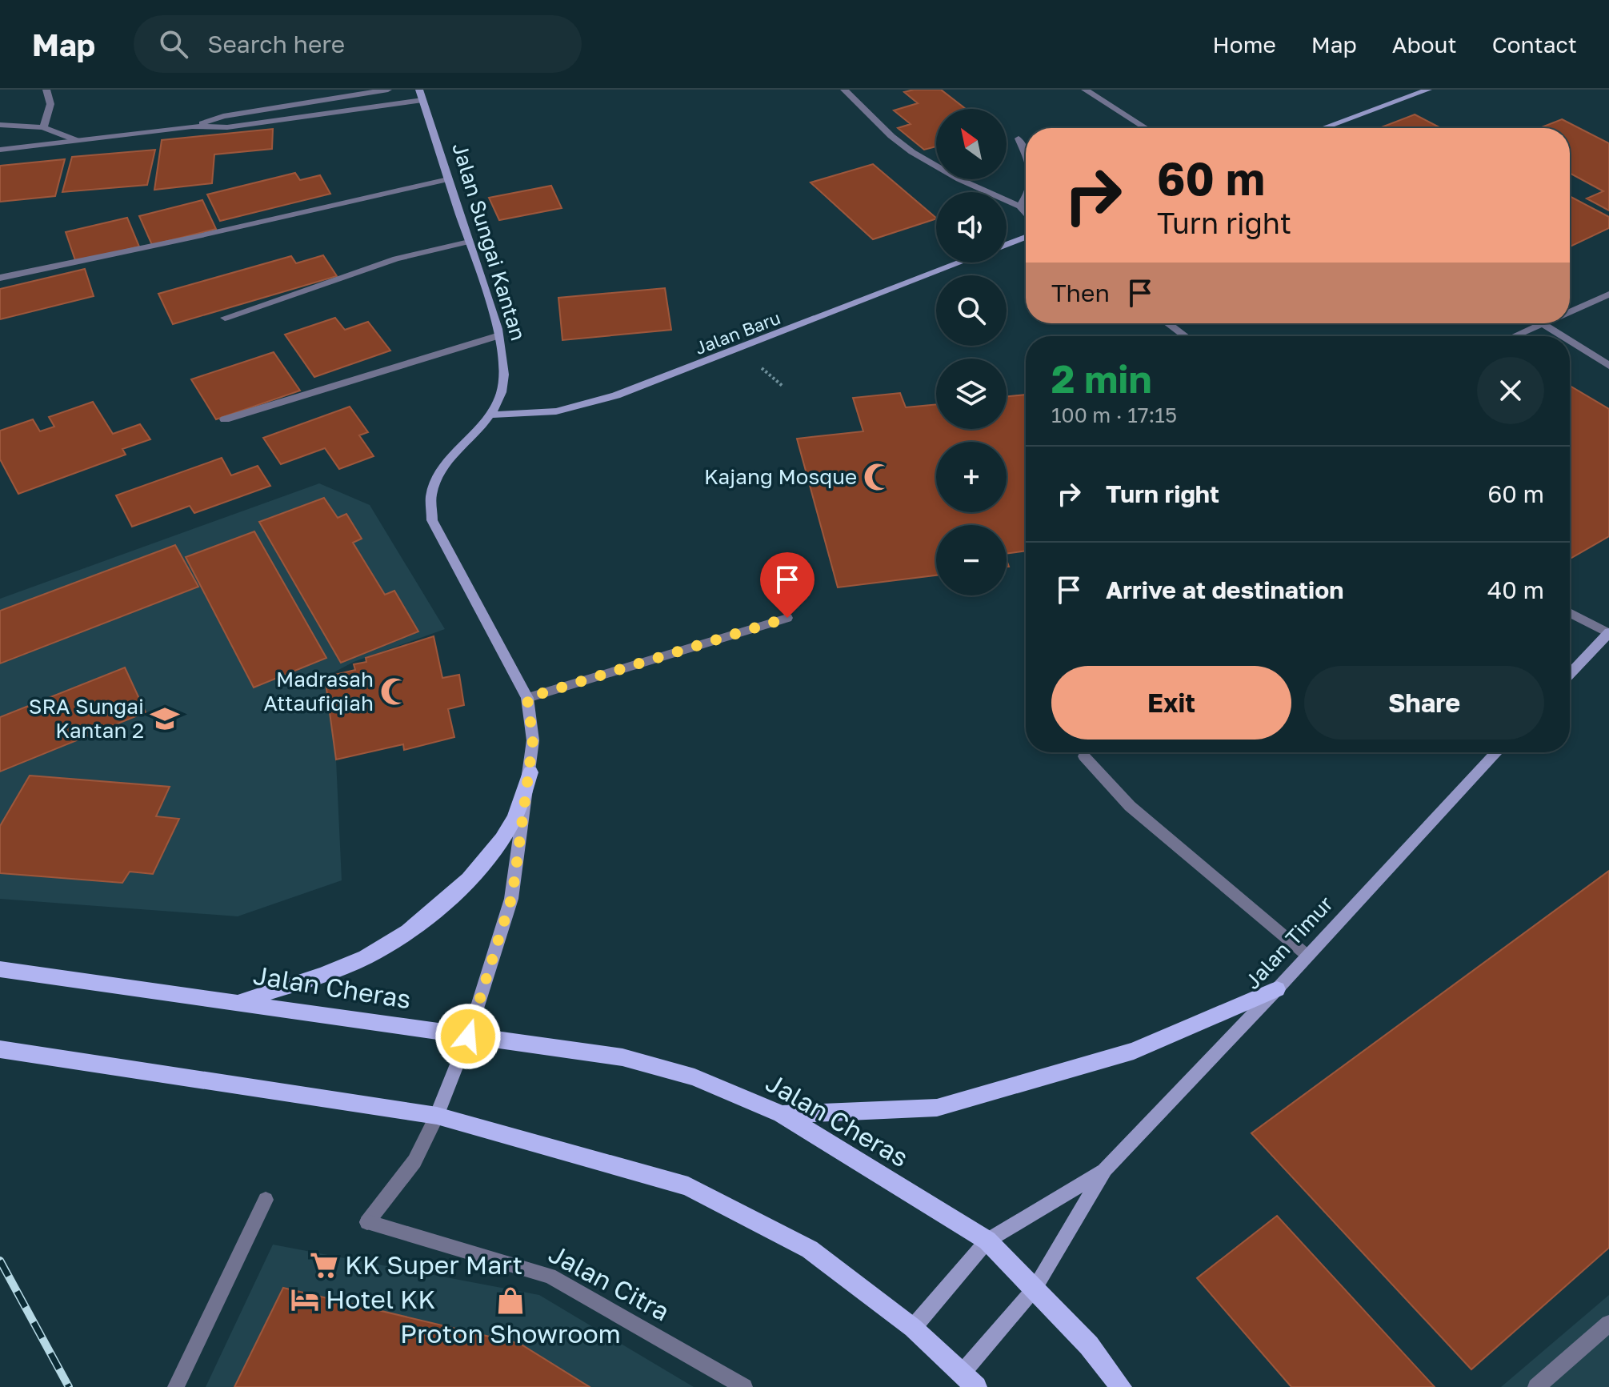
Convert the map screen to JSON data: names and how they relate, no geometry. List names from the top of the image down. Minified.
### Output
{"streets":{"main road":["Jalan Sungai Kantan","Jalan Baru","Jalan Timur","Jalan Cheras"],"street":["Jalan Citra"]},"crossings":[["Jalan Sungai Kantan","Jalan Baru"],["Jalan Sungai Kantan","Jalan Cheras"],["Jalan Sungai Kantan","Jalan Citra"],["Jalan Timur","Jalan Cheras"]],"places":{"mosque":["Kajang Mosque","Madrasah Attaufiqiah"],"school or university":["SRA Sungai Kantan 2"],"supermarket":["KK Super Mart"],"hotel":["Hotel KK"],"shop":["Proton Showroom"]},"north":"top left","page":{"header":"Map","search":"Search here","nav":["Home","Map","About","Contact"],"map_buttons":["+","−"],"turn":["60 m","Turn right"],"then":"Then","heading":["2 min","100 m · 17:15"],"list":[{"name":"Turn right","value":"60 m"},{"name":"Arrive at destination","value":"40 m"}],"buttons":["Exit","Share"]}}
